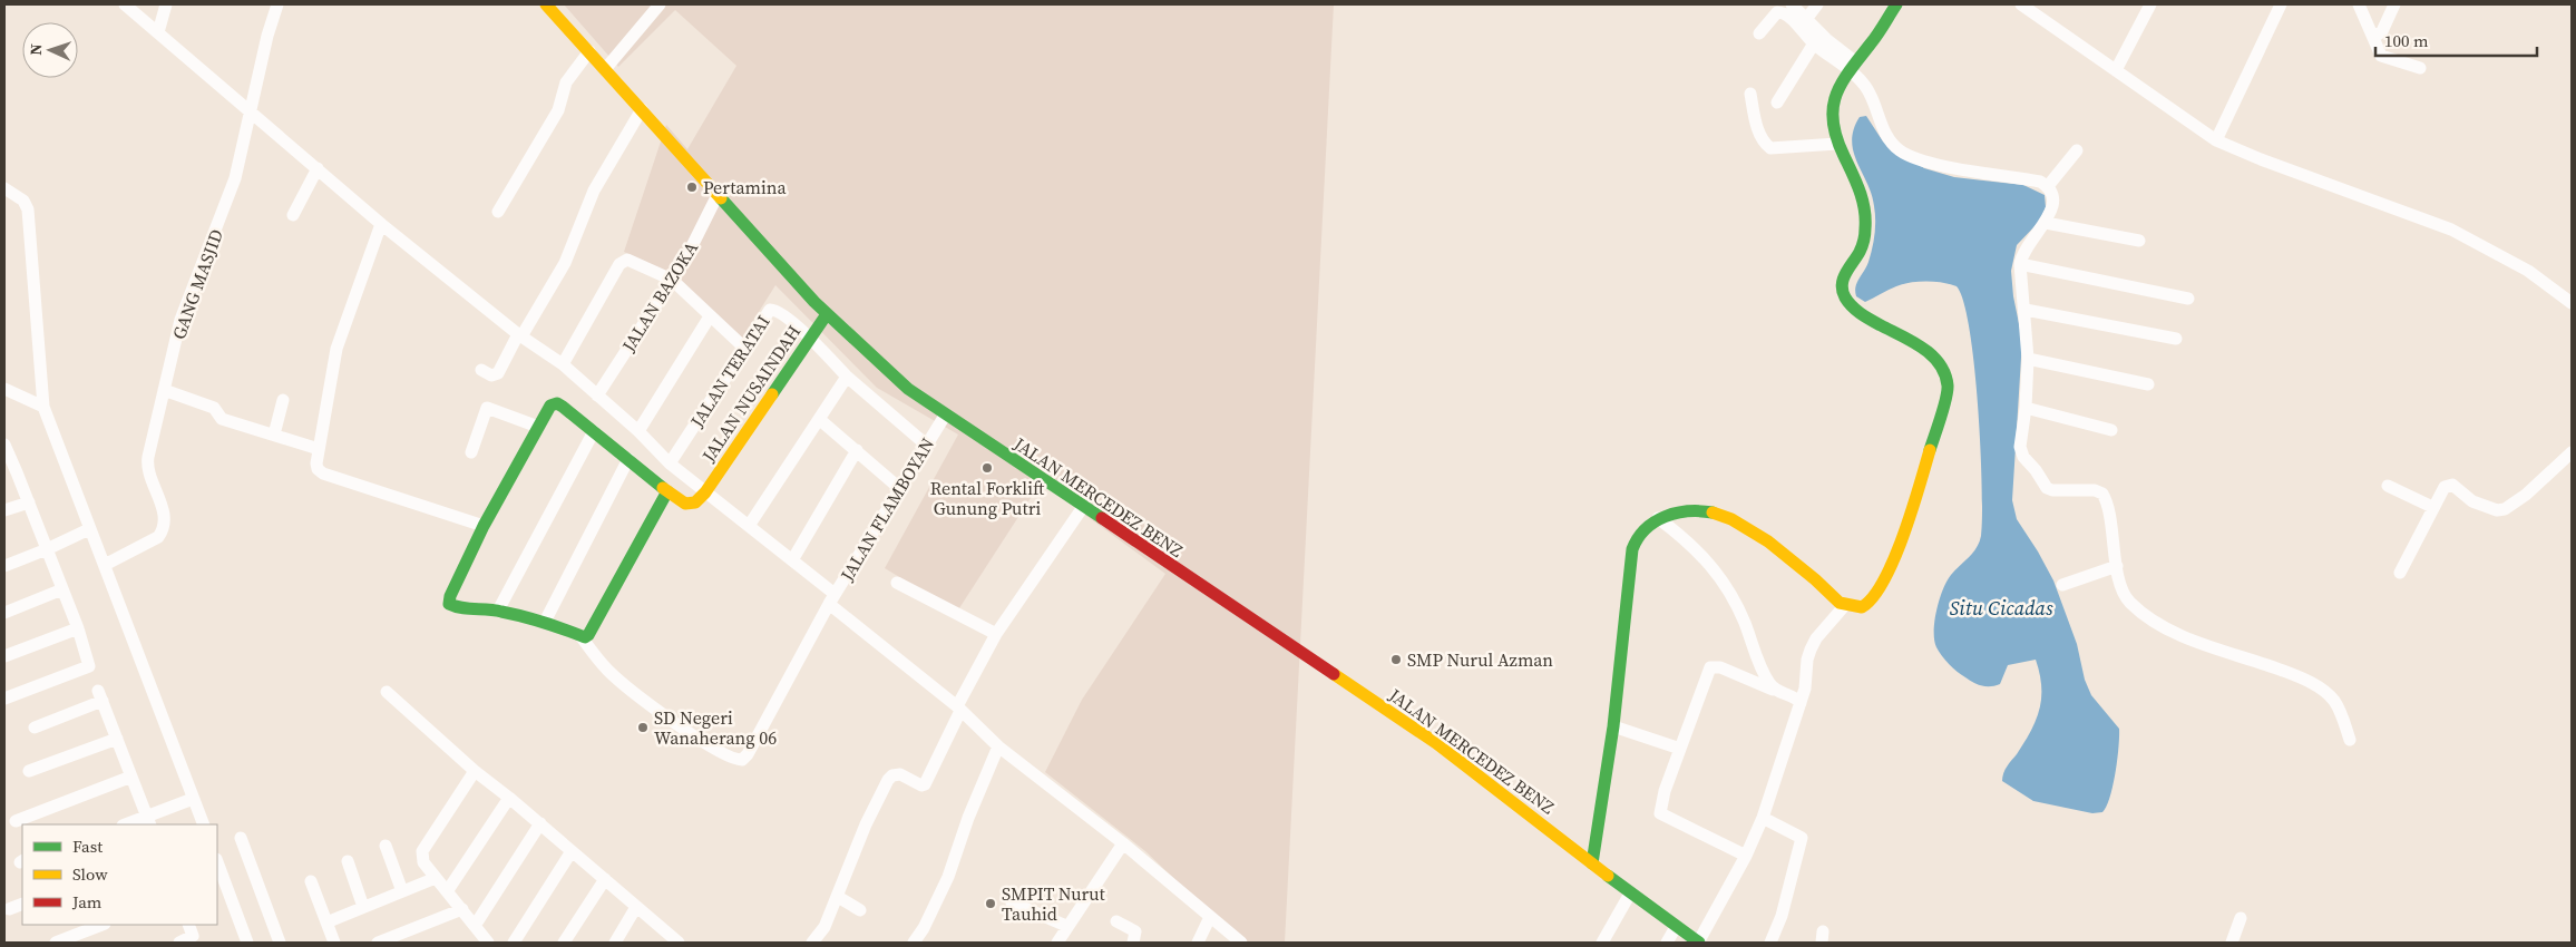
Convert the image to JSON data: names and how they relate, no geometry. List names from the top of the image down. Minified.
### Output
{"streets":{"street":["GANG MASJID","JALAN BAZOKA","JALAN TERATAI","JALAN NUSAINDAH","JALAN MERCEDEZ BENZ","JALAN FLAMBOYAN"]},"crossings":[["JALAN BAZOKA","JALAN MERCEDEZ BENZ"],["JALAN TERATAI","JALAN NUSAINDAH"],["JALAN TERATAI","JALAN FLAMBOYAN"],["JALAN NUSAINDAH","JALAN MERCEDEZ BENZ"],["JALAN MERCEDEZ BENZ","JALAN FLAMBOYAN"]],"water":["Situ Cicadas"],"places":["Pertamina","Rental Forklift Gunung Putri","SMP Nurul Azman","SD Negeri Wanaherang 06","SMPIT Nurut Tauhid"],"legend":["Fast","Slow","Jam"],"scale_bar":"100 m","north":"left"}
